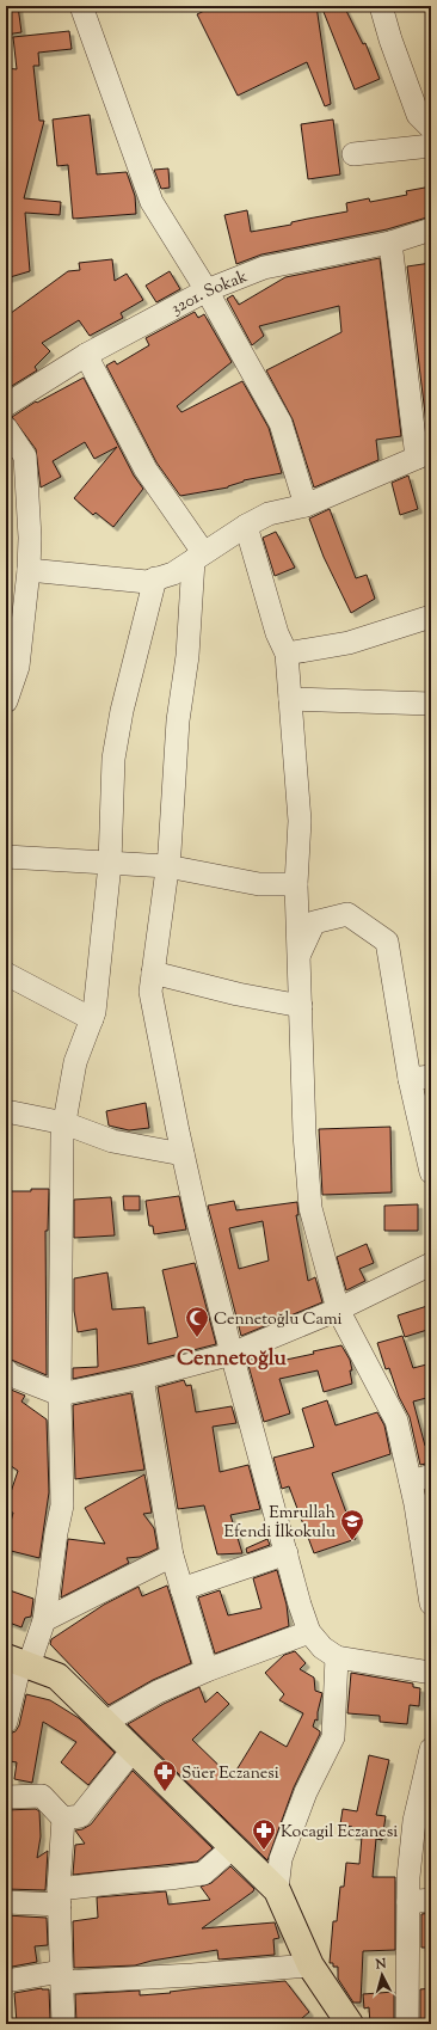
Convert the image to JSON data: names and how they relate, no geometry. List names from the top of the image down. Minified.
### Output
{"streets":{"street":["3201. Sokak"]},"districts":["Cennetoğlu"],"places":{"mosque":["Cennetoğlu Cami"],"school or university":["Emrullah Efendi İlkokulu"],"pharmacy":["Süer Eczanesi","Kocagil Eczanesi"]},"north":"top"}
